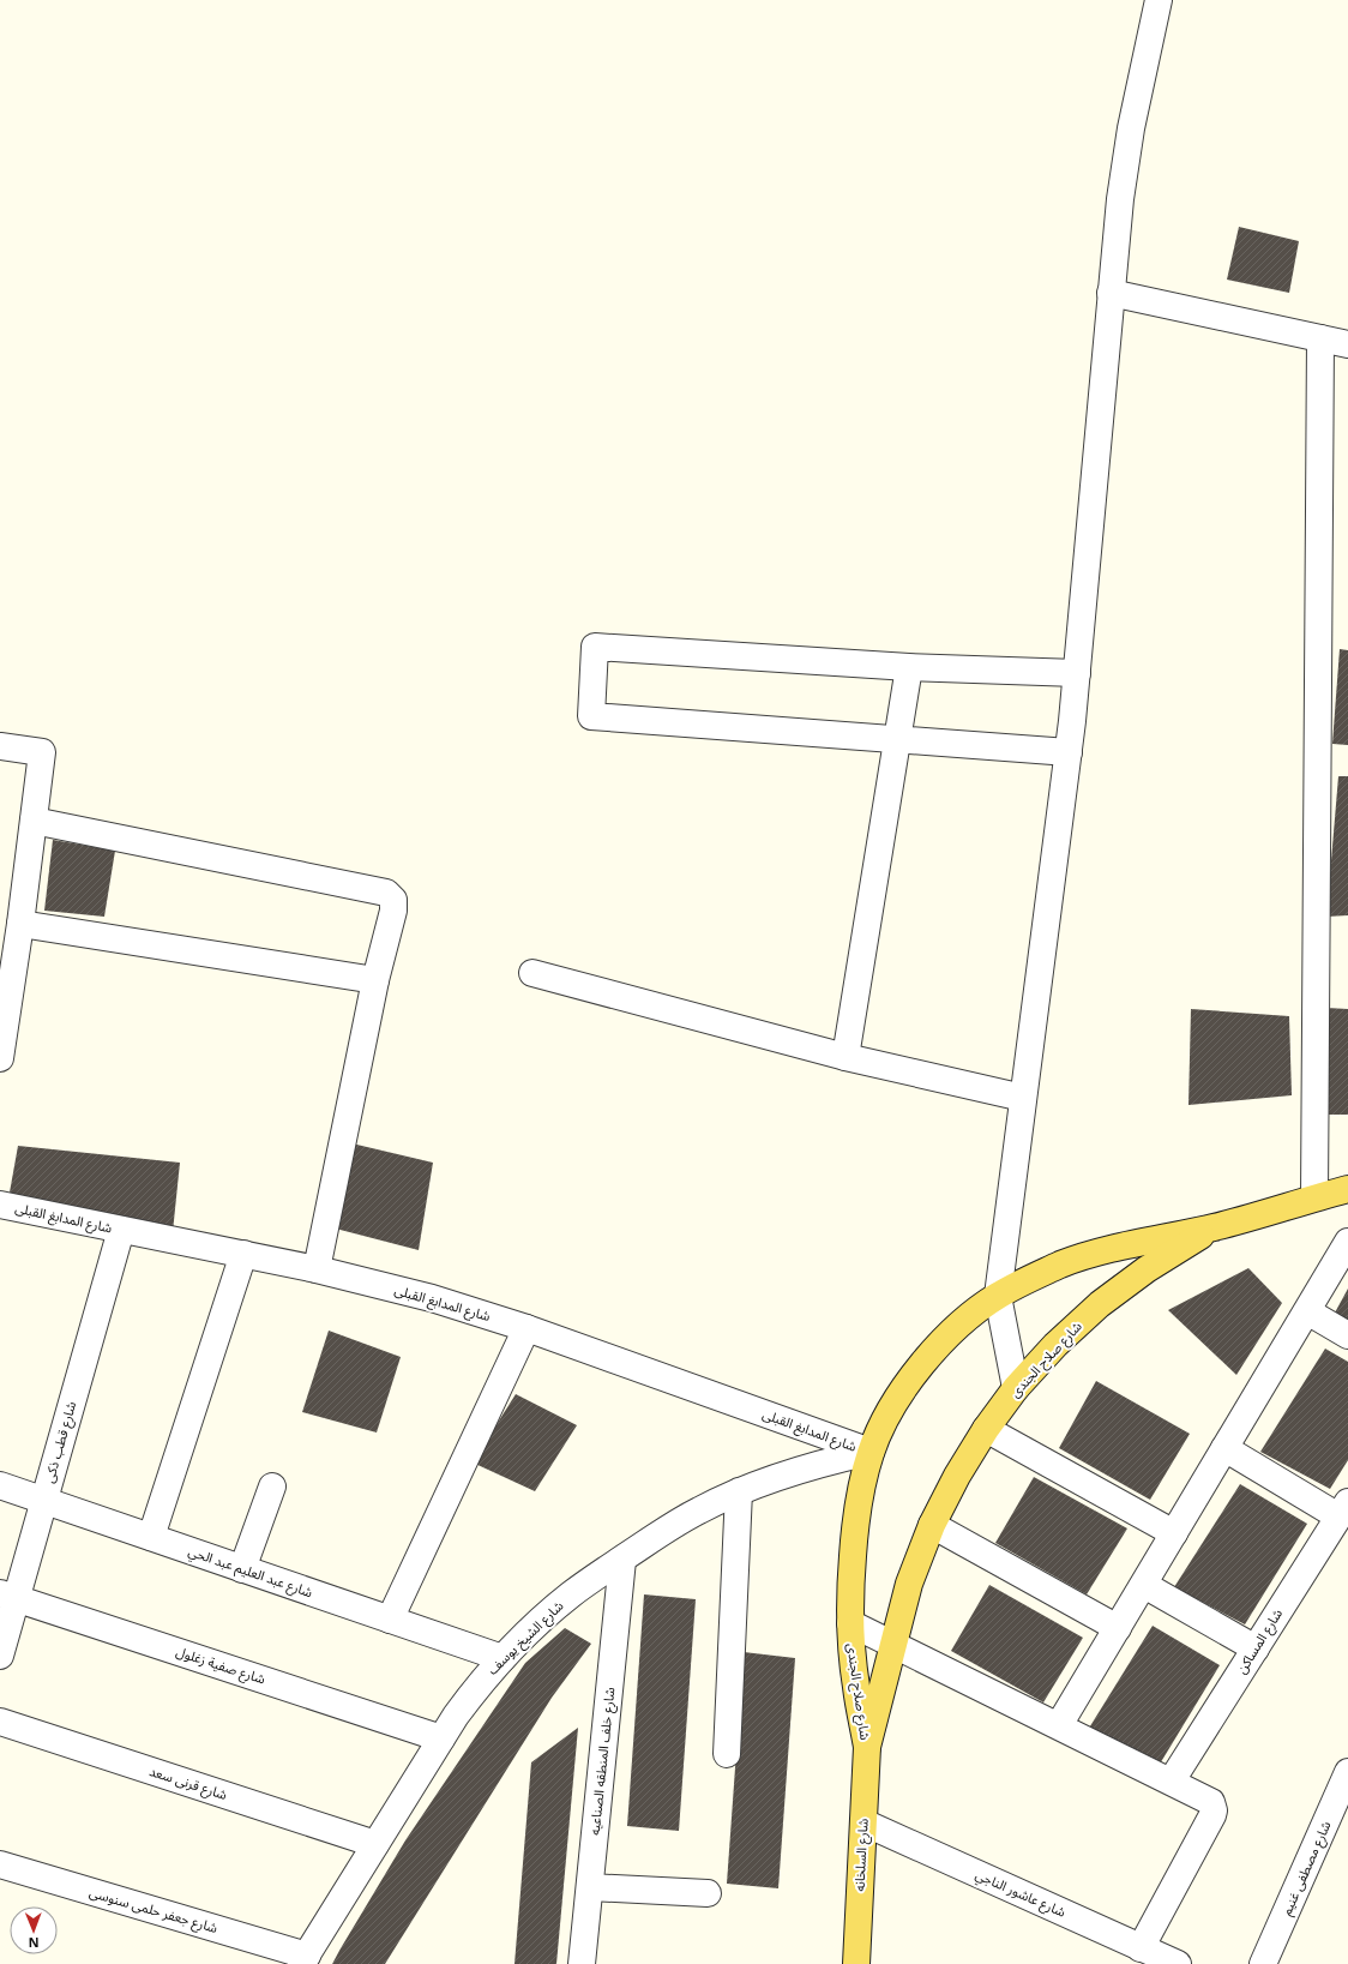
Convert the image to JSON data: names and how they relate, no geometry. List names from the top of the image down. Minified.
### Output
{"streets":{"main road":["شارع صلاح الجندى","شارع السلخانه"],"street":["شارع المدابغ القبلى","شارع قطب ذكى","شارع عبد العليم عبد الحي","شارع الشيخ يوسف","شارع المساكن","شارع صفية زغلول","شارع خلف المنطقه الصناعيه","شارع قرنى سعد","شارع مصطفى غنيم","شارع عاشور الناجي","شارع جعفر حلمى سنوسى"]},"crossings":[["شارع المدابغ القبلى","شارع صلاح الجندى"],["شارع المدابغ القبلى","شارع قطب ذكى"],["شارع المدابغ القبلى","شارع الشيخ يوسف"],["شارع صلاح الجندى","شارع الشيخ يوسف"],["شارع صلاح الجندى","شارع السلخانه"],["شارع قطب ذكى","شارع عبد العليم عبد الحي"],["شارع قطب ذكى","شارع صفية زغلول"],["شارع عبد العليم عبد الحي","شارع الشيخ يوسف"],["شارع الشيخ يوسف","شارع صفية زغلول"],["شارع الشيخ يوسف","شارع خلف المنطقه الصناعيه"],["شارع الشيخ يوسف","شارع قرنى سعد"],["شارع الشيخ يوسف","شارع جعفر حلمى سنوسى"],["شارع السلخانه","شارع عاشور الناجي"]],"north":"bottom"}
